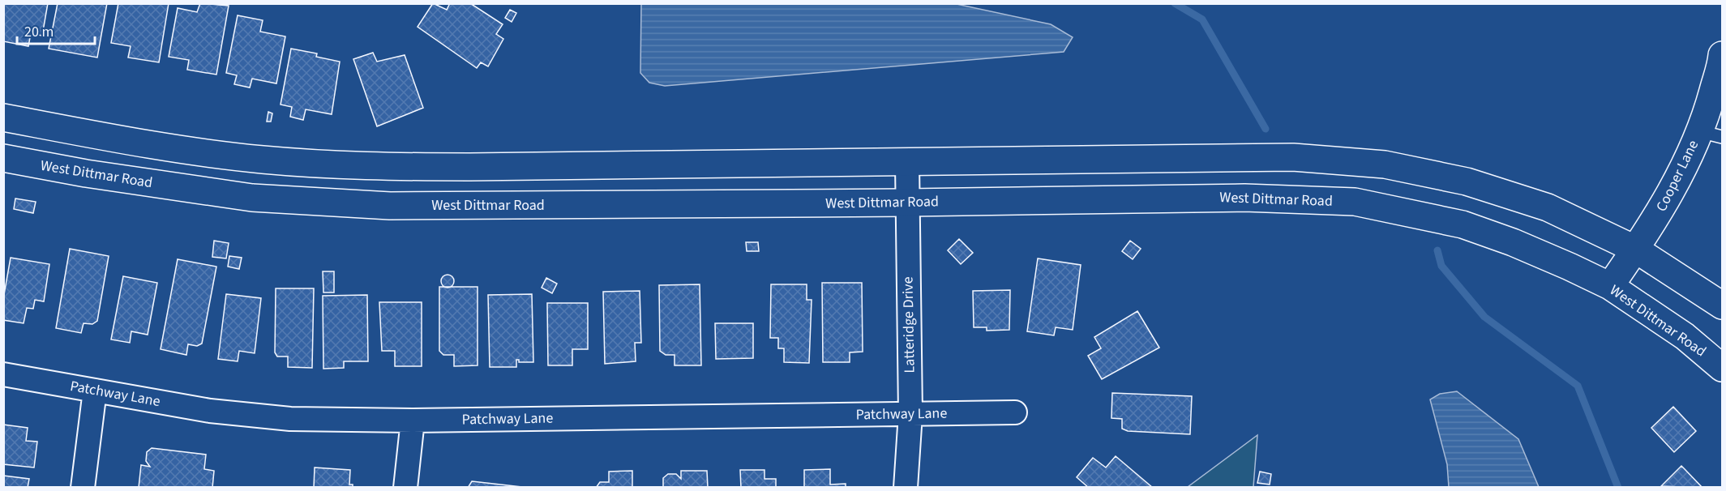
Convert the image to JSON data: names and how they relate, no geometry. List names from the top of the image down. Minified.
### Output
{"streets":{"street":["West Dittmar Road","Cooper Lane","Latteridge Drive","Patchway Lane"]},"crossings":[["West Dittmar Road","Cooper Lane"],["West Dittmar Road","Latteridge Drive"],["Latteridge Drive","Patchway Lane"]],"scale_bar":"20 m"}
